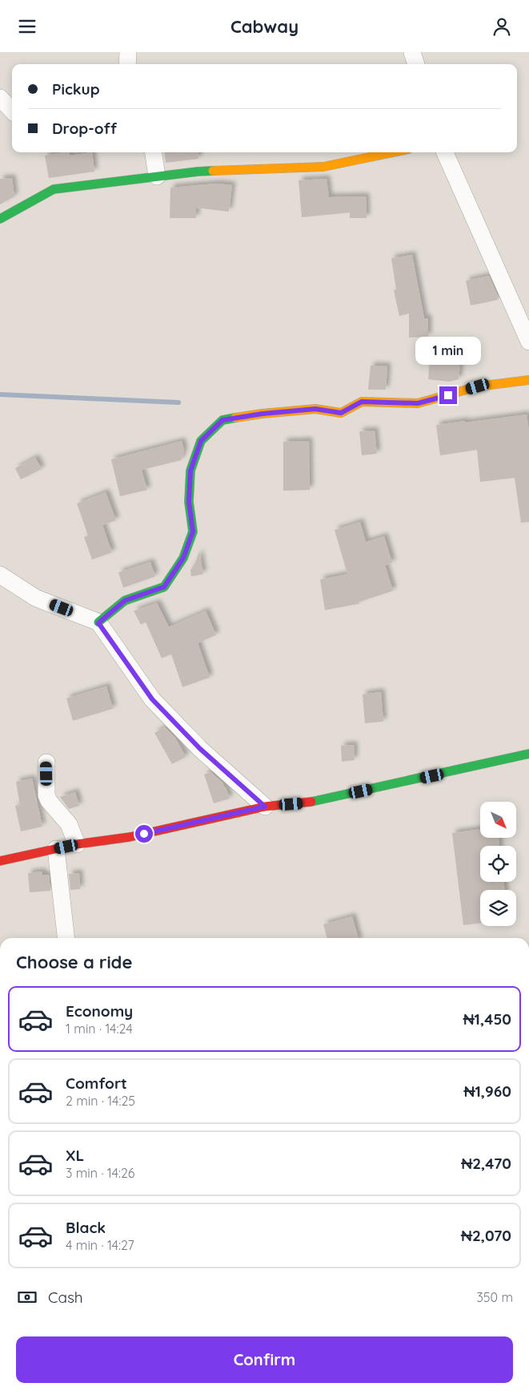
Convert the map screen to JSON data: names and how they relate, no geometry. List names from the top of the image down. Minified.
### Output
{"north":"bottom right","page":{"header":"Cabway","banner":["Pickup","Drop-off"],"bubble":"1 min","heading":"Choose a ride","list":[{"name":"Economy","note":"1 min · 14:24","value":"₦1,450"},{"name":"Comfort","note":"2 min · 14:25","value":"₦1,960"},{"name":"XL","note":"3 min · 14:26","value":"₦2,470"},{"name":"Black","note":"4 min · 14:27","value":"₦2,070"}],"pay":["Cash","350 m"],"buttons":"Confirm"}}
